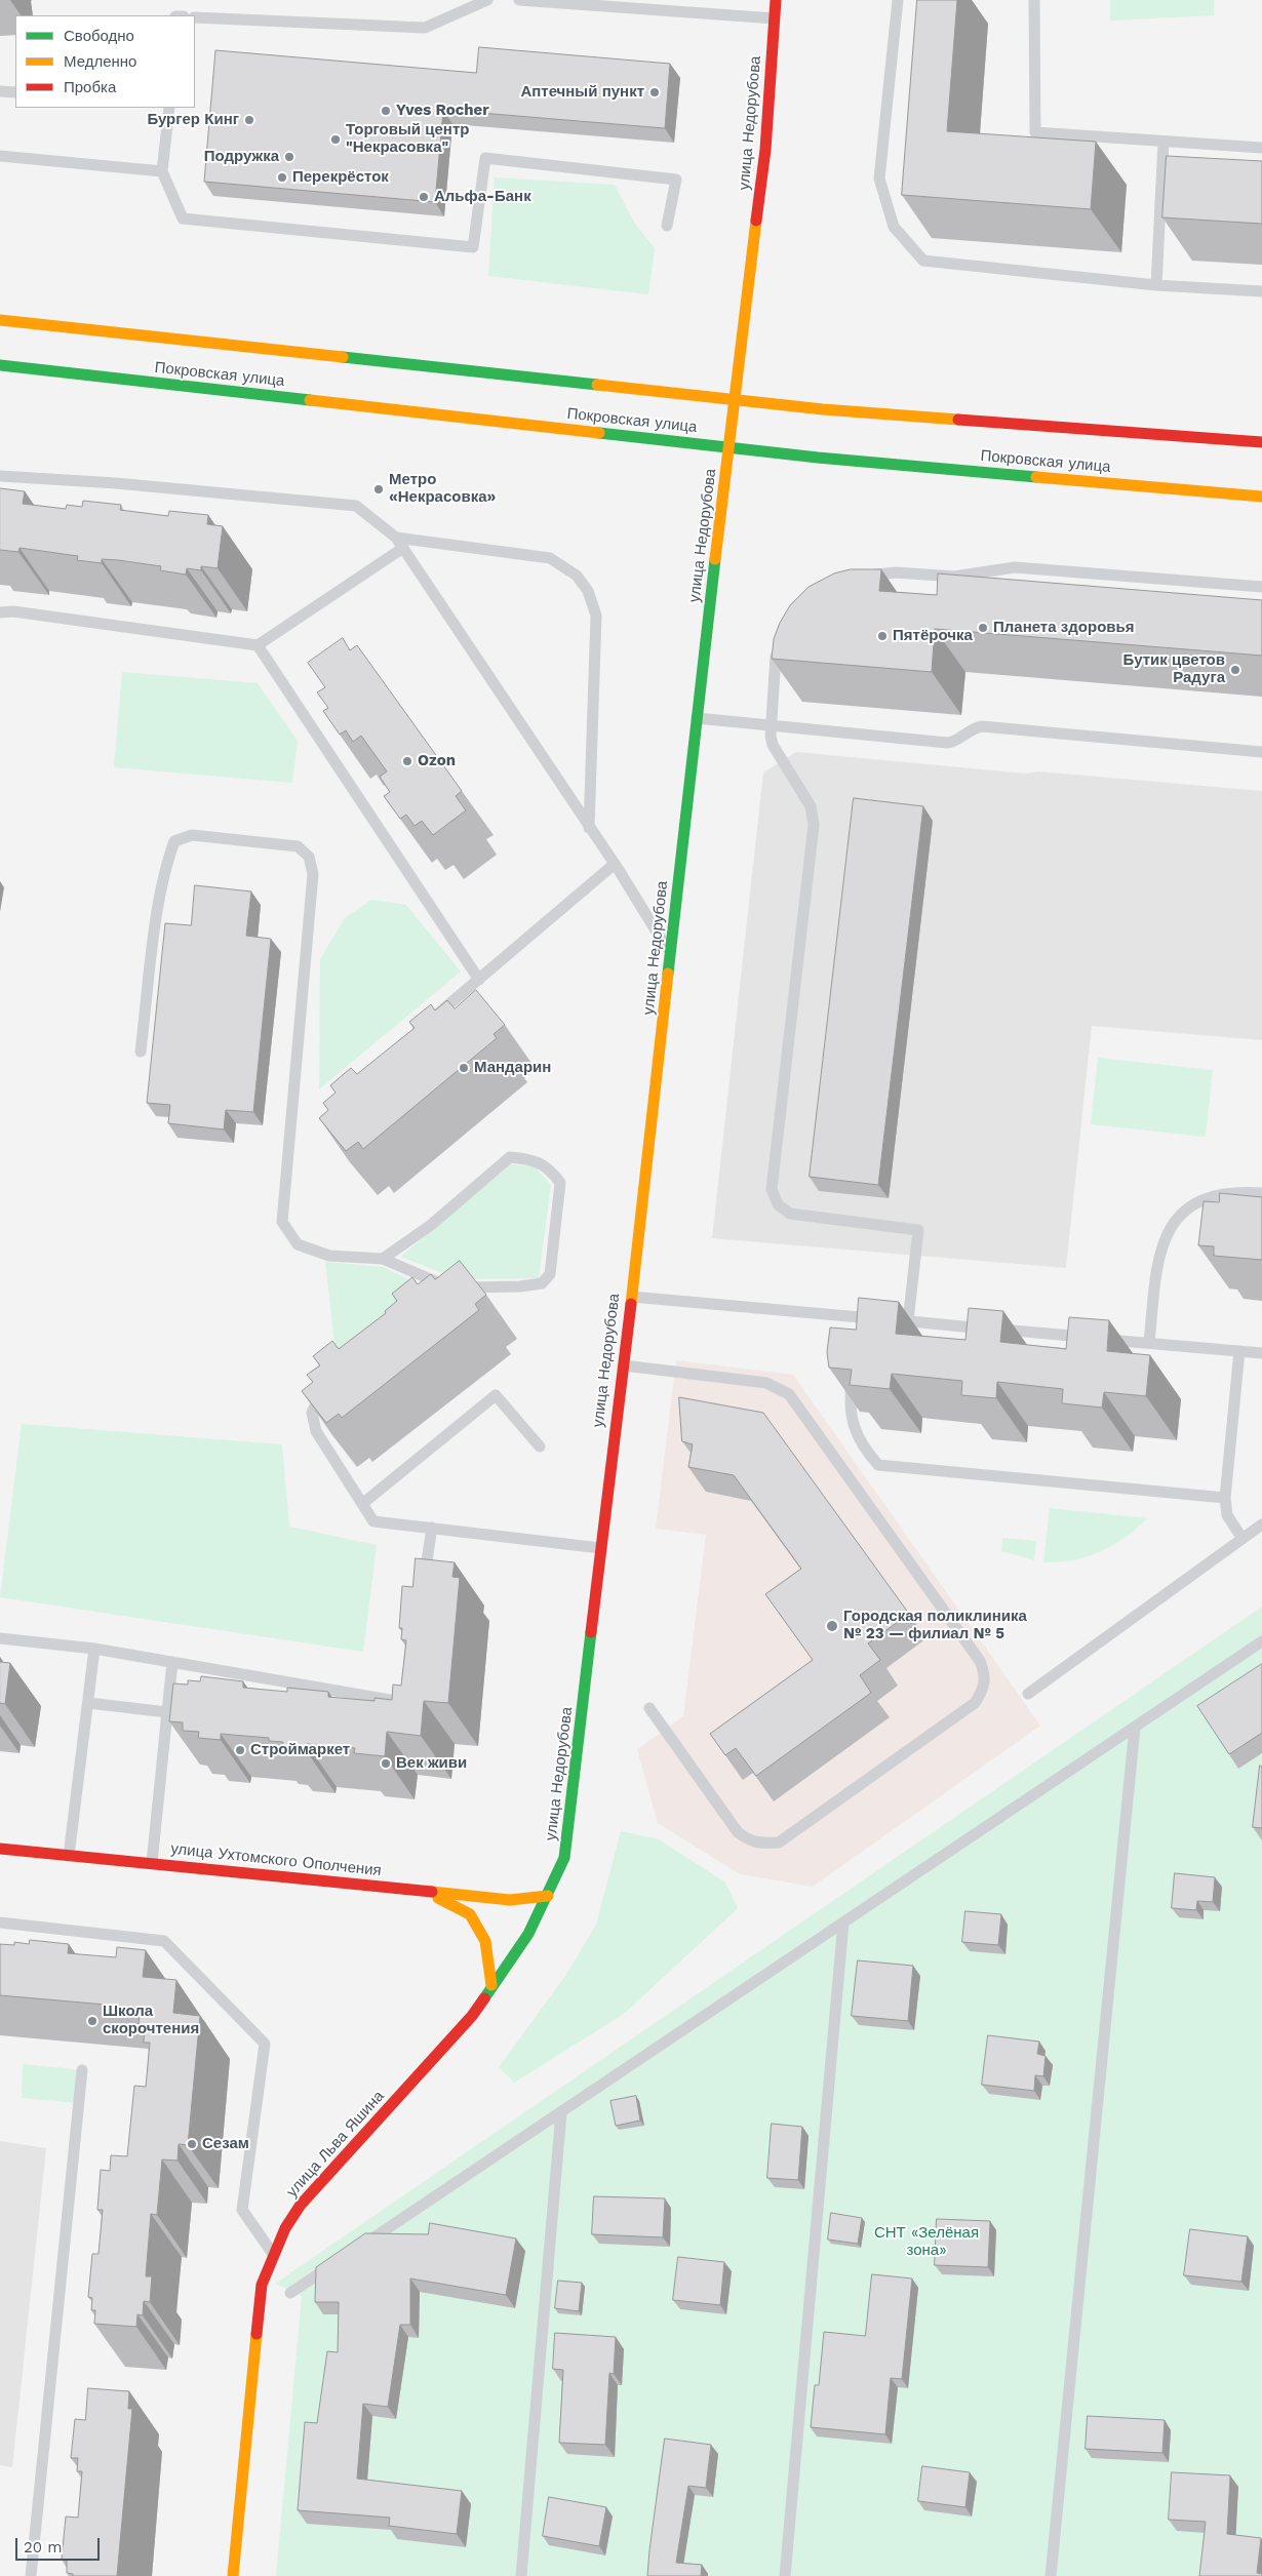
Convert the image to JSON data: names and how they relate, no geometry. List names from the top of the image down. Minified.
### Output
{"streets":{"street":["улица Недорубова","Покровская улица","улица Ухтомского Ополчения","улица Льва Яшина"]},"crossings":[["улица Недорубова","Покровская улица"],["улица Недорубова","улица Ухтомского Ополчения"],["улица Недорубова","улица Льва Яшина"],["улица Ухтомского Ополчения","улица Льва Яшина"]],"parks":["СНТ «Зелёная зона»"],"places":["Аптечный пункт","Yves Rocher","Бургер Кинг","Торговый центр \"Некрасовка\"","Подружка","Перекрёсток","Альфа-Банк","Метро «Некрасовка»","Планета здоровья","Пятёрочка","Бутик цветов Радуга","Ozon","Мандарин","Городская поликлиника № 23 — филиал № 5","Строймаркет","Век живи","Школа скорочтения","Сезам"],"legend":["Свободно","Медленно","Пробка"],"scale_bar":"20 m"}
